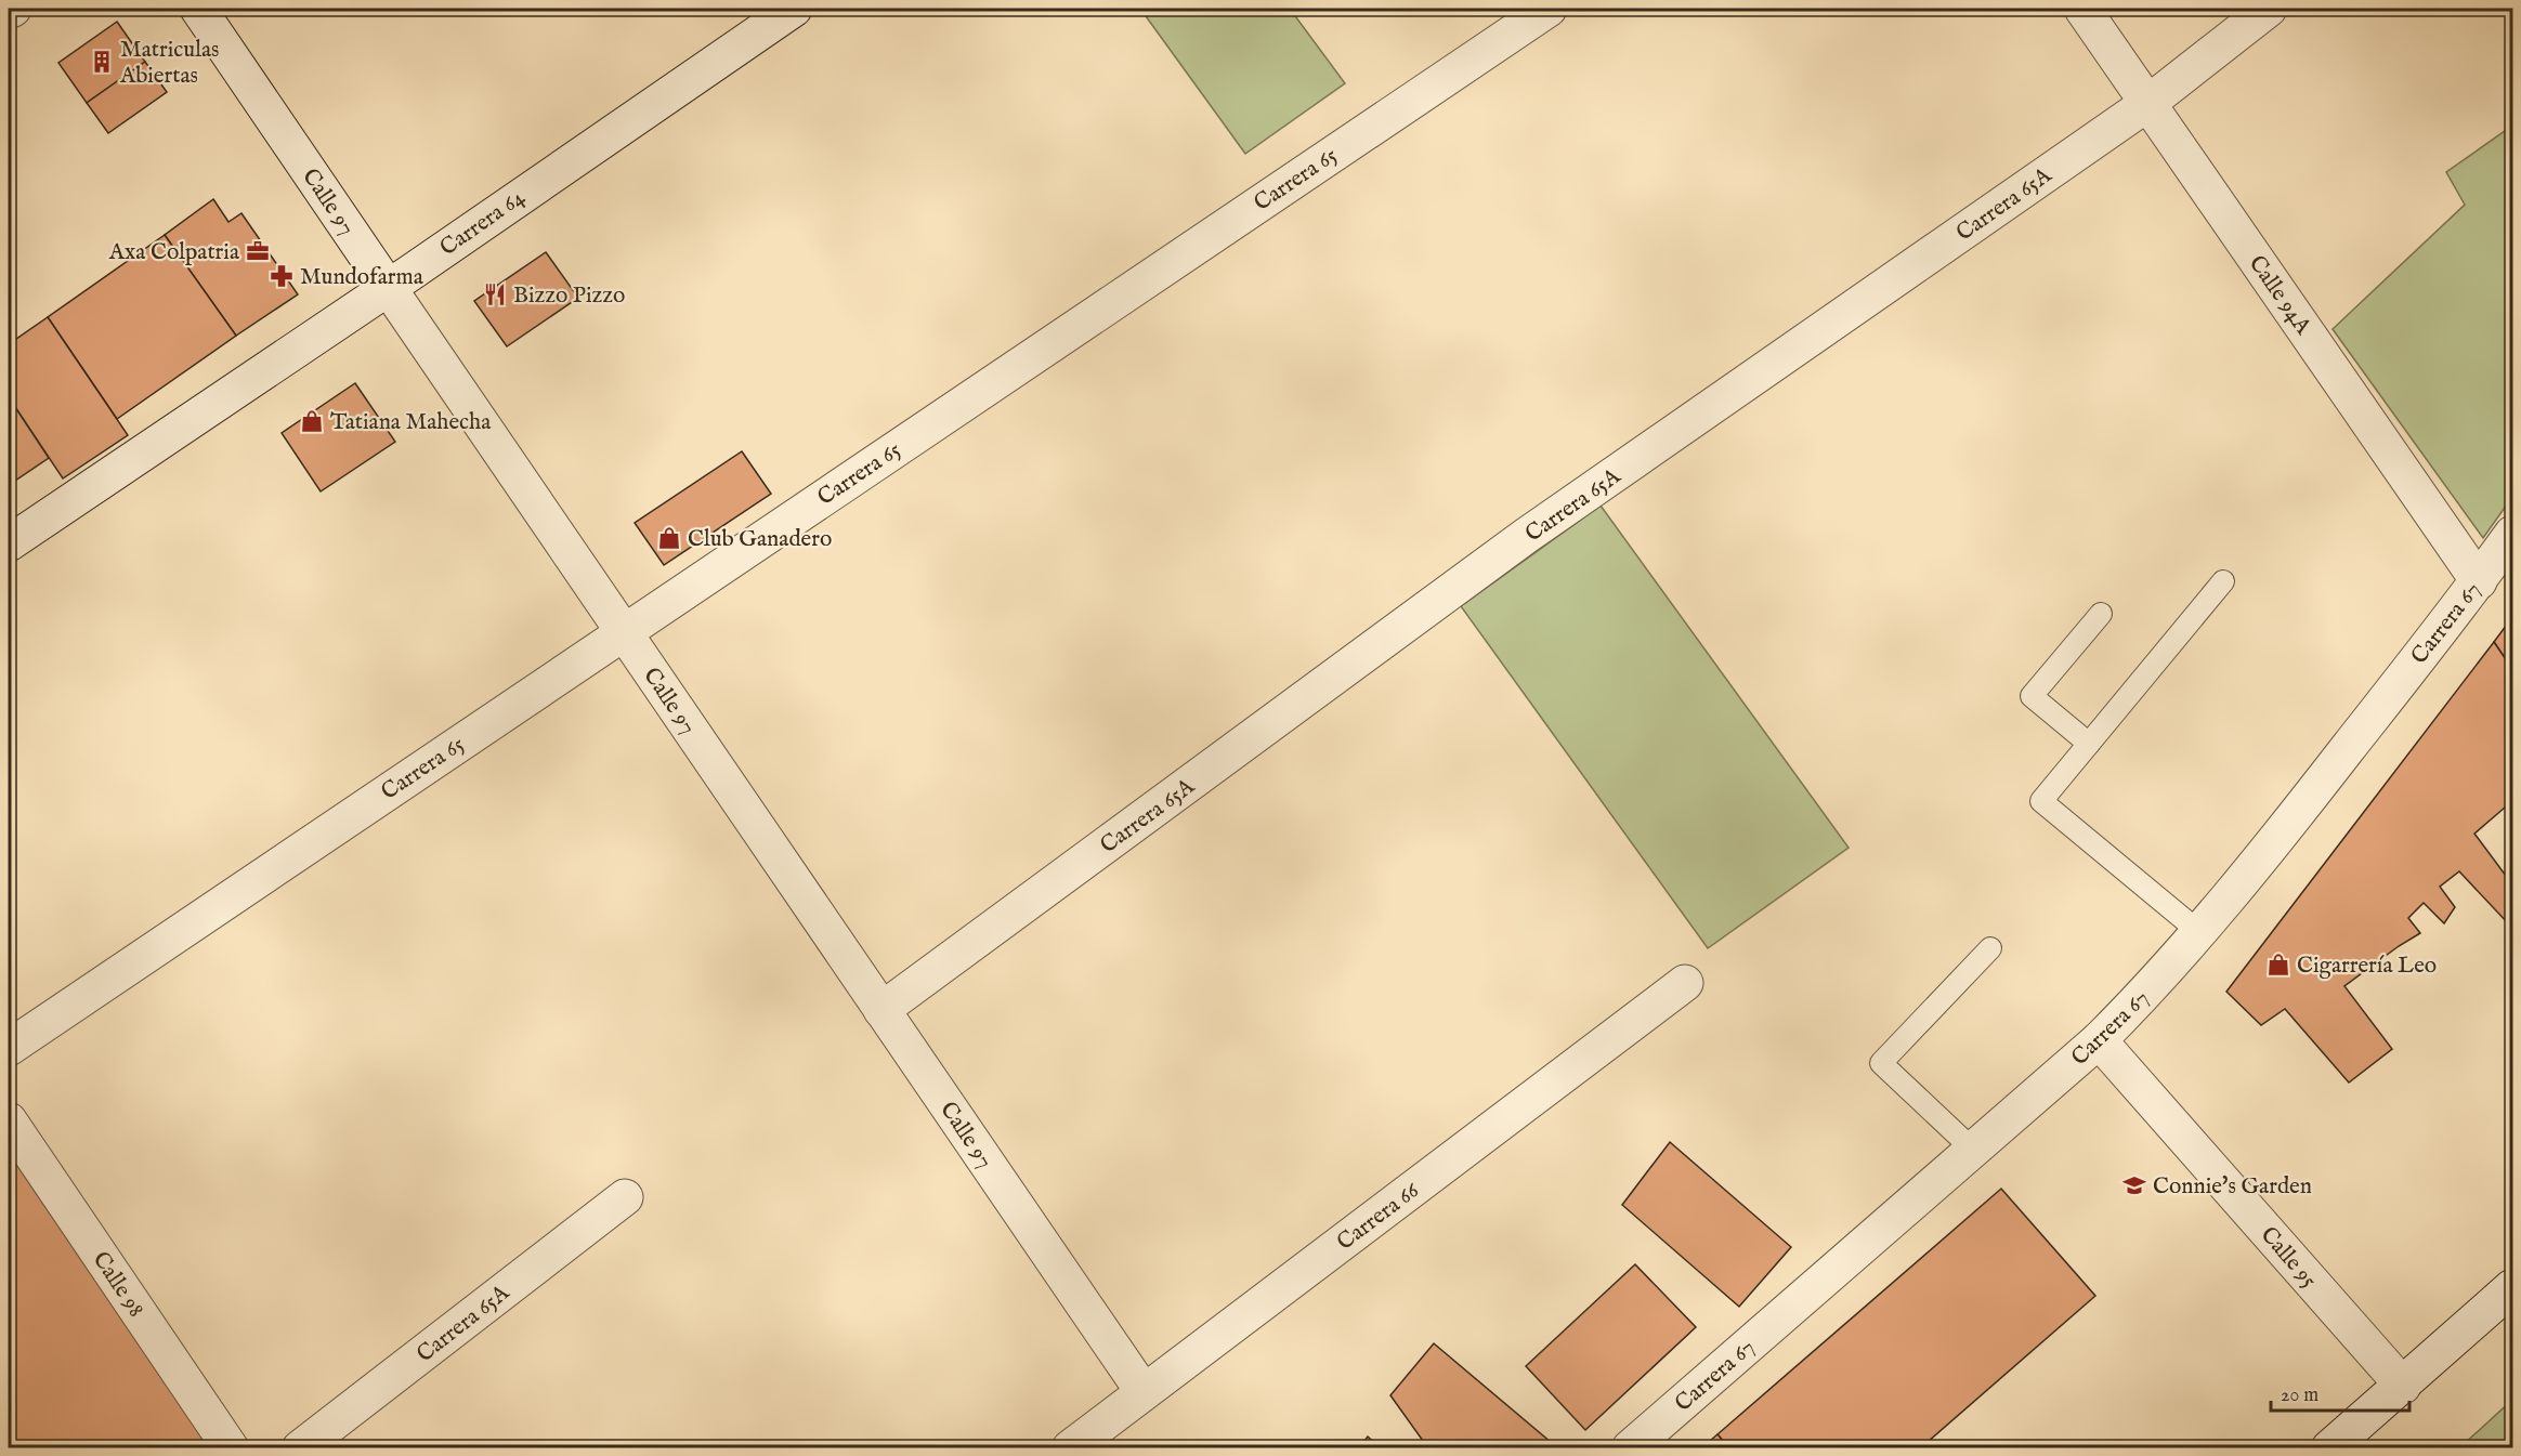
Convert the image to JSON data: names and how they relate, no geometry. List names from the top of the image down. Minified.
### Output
{"streets":{"street":["Carrera 65","Calle 97","Carrera 65A","Carrera 64","Calle 94A","Carrera 67","Carrera 66","Calle 95","Calle 98"]},"crossings":[["Carrera 65","Calle 97"],["Calle 97","Carrera 65A"],["Calle 97","Carrera 64"],["Calle 97","Carrera 66"],["Carrera 65A","Calle 94A"],["Calle 94A","Carrera 67"],["Carrera 67","Calle 95"]],"places":{"building":["Matriculas Abiertas"],"office":["Axa Colpatria"],"pharmacy":["Mundofarma"],"restaurant":["Bizzo Pizzo"],"shop":["Tatiana Mahecha","Club Ganadero","Cigarrería Leo"],"school or university":["Connie's Garden"]},"scale_bar":"20 m"}
